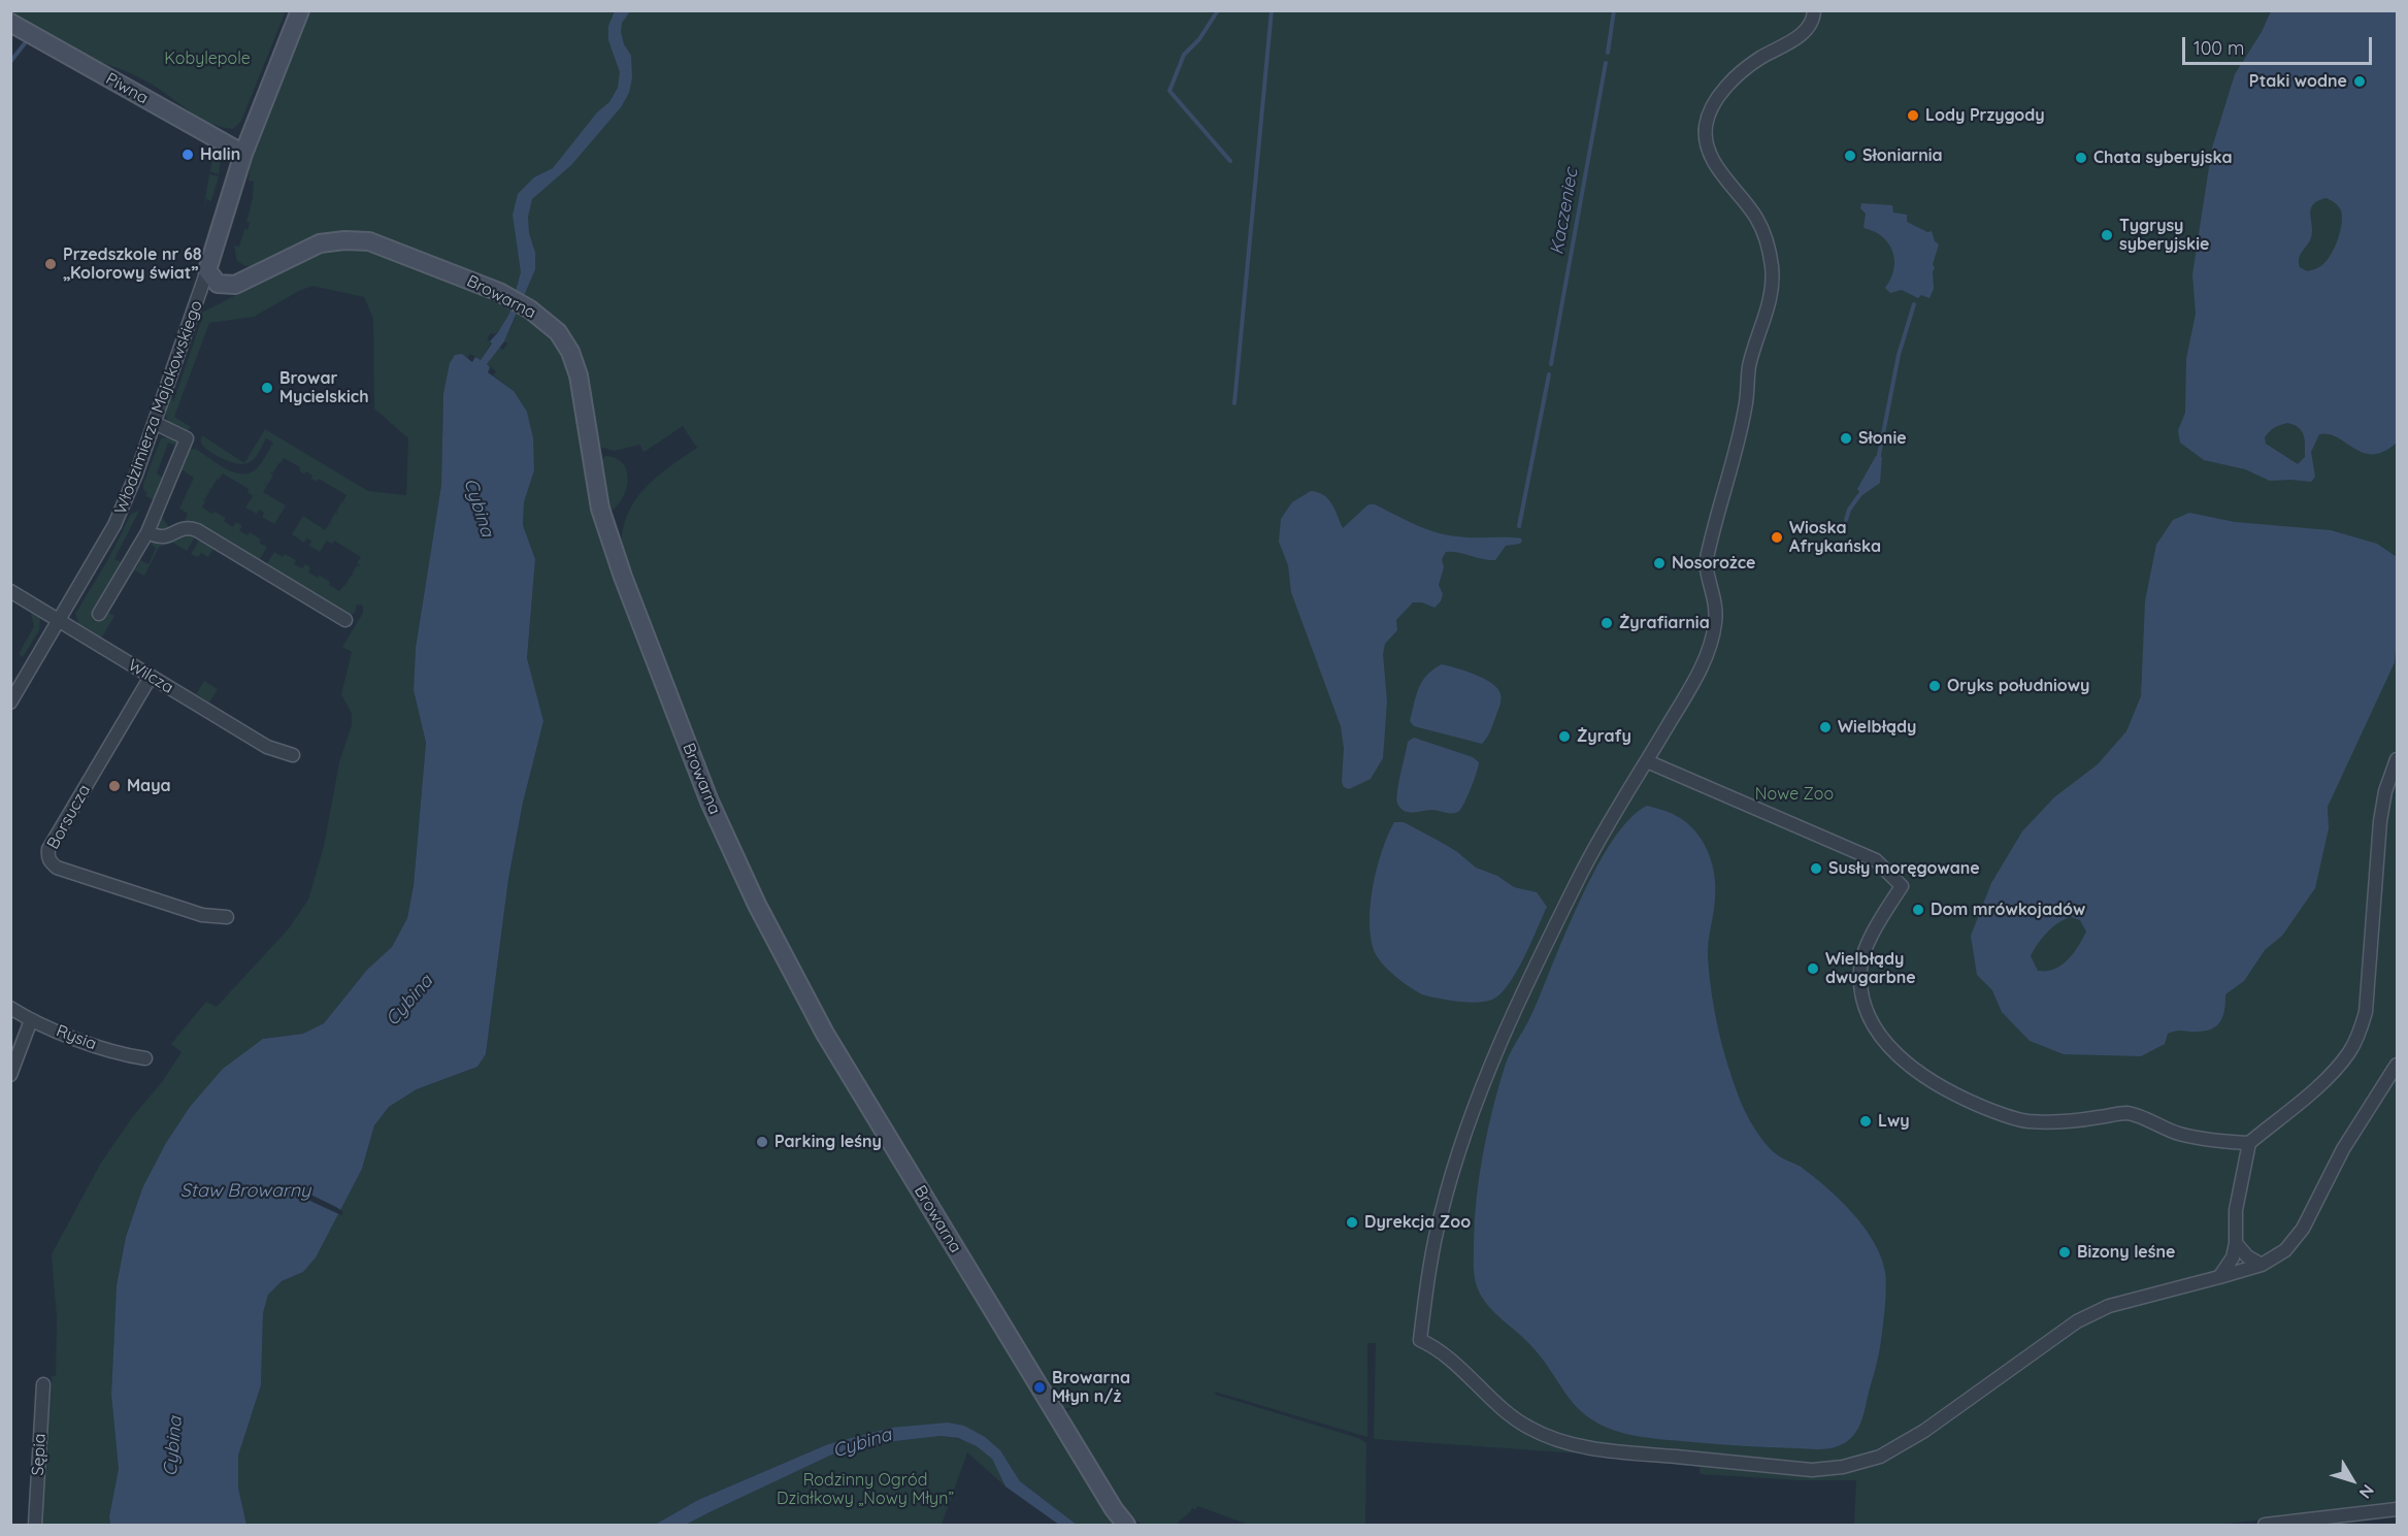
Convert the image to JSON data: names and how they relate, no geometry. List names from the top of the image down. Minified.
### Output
{"streets":{"street":["Piwna","Browarna","Włodzimierza Majakowskiego","Wilcza","Borsucza","Rysia","Sępia"]},"crossings":[["Browarna","Włodzimierza Majakowskiego"],["Włodzimierza Majakowskiego","Wilcza"],["Wilcza","Borsucza"]],"water":["Kaczeniec","Cybina","Staw Browarny"],"parks":["Kobylepole","Nowe Zoo","Rodzinny Ogród Działkowy „Nowy Młyn”"],"places":["Ptaki wodne","Lody Przygody","Halin","Słoniarnia","Chata syberyjska","Tygrysy syberyjskie","Przedszkole nr 68 „Kolorowy świat”","Browar Mycielskich","Słonie","Wioska Afrykańska","Nosorożce","Żyrafiarnia","Oryks południowy","Wielbłądy","Żyrafy","Maya","Susły moręgowane","Dom mrówkojadów","Wielbłądy dwugarbne","Lwy","Parking leśny","Dyrekcja Zoo","Bizony leśne","Browarna Młyn n/ż"],"scale_bar":"100 m","north":"bottom right"}
